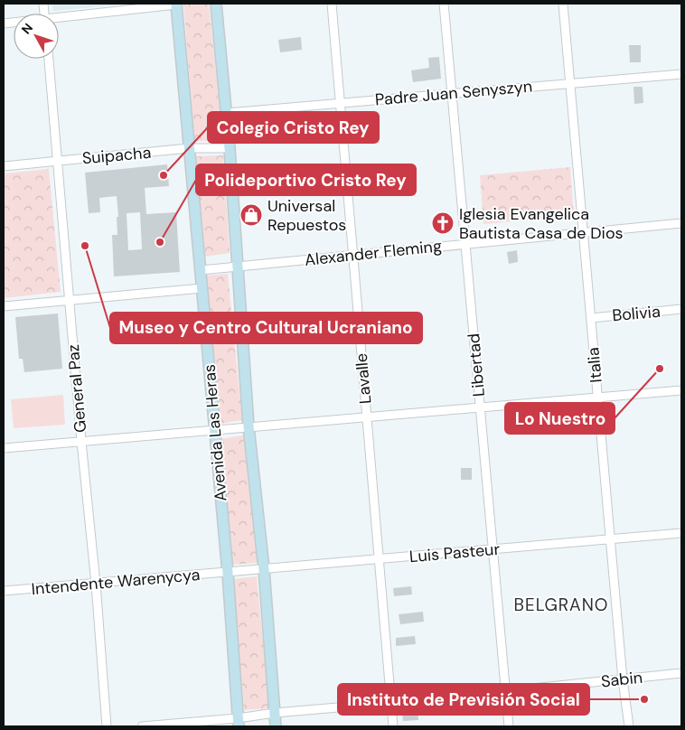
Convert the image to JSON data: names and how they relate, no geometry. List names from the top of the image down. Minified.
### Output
{"streets":{"main road":["Avenida Las Heras"],"street":["Padre Juan Senyszyn","Suipacha","Alexander Fleming","Bolivia","Libertad","Italia","Lavalle","General Paz","Luis Pasteur","Intendente Warenycya","Sabin"]},"crossings":[["Padre Juan Senyszyn","Libertad"],["Padre Juan Senyszyn","Italia"],["Padre Juan Senyszyn","Lavalle"],["Suipacha","General Paz"],["Suipacha","Avenida Las Heras"],["Alexander Fleming","Libertad"],["Alexander Fleming","Italia"],["Alexander Fleming","Lavalle"],["Alexander Fleming","Avenida Las Heras"],["Bolivia","Italia"],["Libertad","Luis Pasteur"],["Libertad","Sabin"],["Italia","Luis Pasteur"],["Italia","Sabin"],["Lavalle","Luis Pasteur"],["Lavalle","Sabin"],["General Paz","Intendente Warenycya"],["Avenida Las Heras","Luis Pasteur"],["Avenida Las Heras","Intendente Warenycya"],["Avenida Las Heras","Sabin"],["Luis Pasteur","Intendente Warenycya"]],"districts":["BELGRANO"],"places":{"other":["Colegio Cristo Rey","Polideportivo Cristo Rey","Museo y Centro Cultural Ucraniano","Lo Nuestro","Instituto de Previsión Social"],"shop":["Universal Repuestos"],"church":["Iglesia Evangelica Bautista Casa de Dios"]},"north":"top left"}
